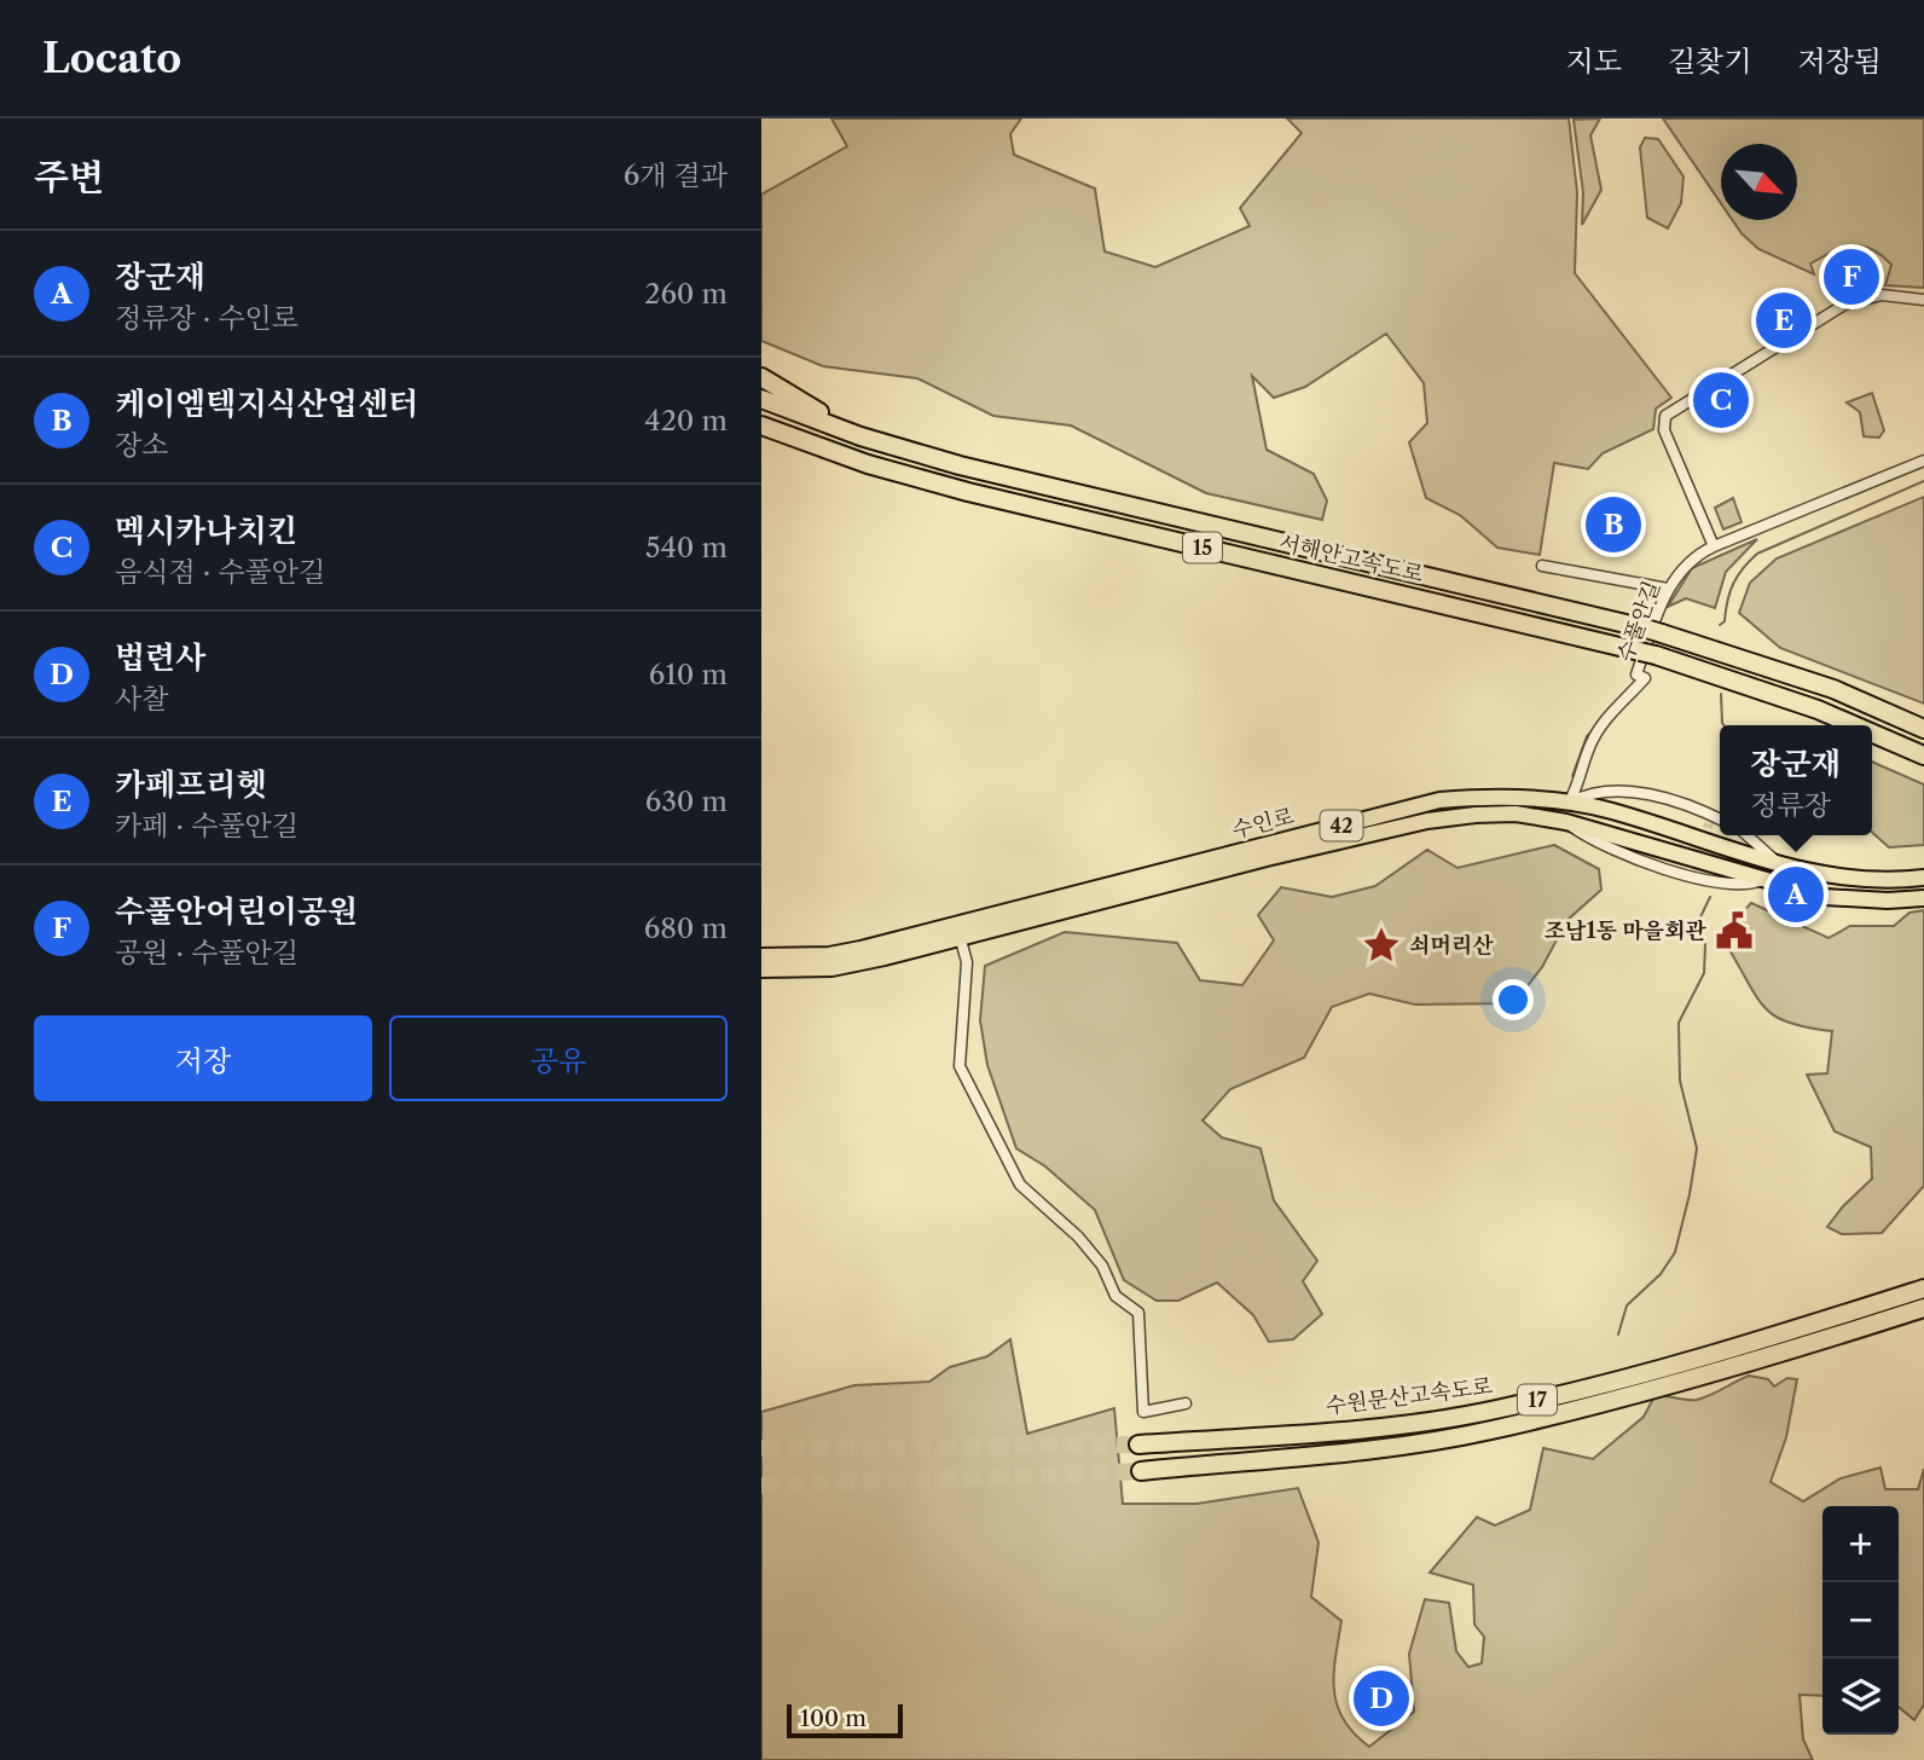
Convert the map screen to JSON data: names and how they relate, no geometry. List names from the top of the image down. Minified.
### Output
{"streets":{"highway":["15","서해안고속도로","수원문산고속도로","17"],"main road":["수인로","42"],"street":["수풀안길"]},"crossings":[["수풀안길","수인로"]],"places":{"public building":["조남1동 마을회관"],"place":["쇠머리산"]},"scale_bar":"100 m","north":"bottom right","page":{"header":"Locato","nav":["지도","길찾기","저장됨"],"heading":["주변","6개 결과"],"list":[{"mark":"A","name":"장군재","note":"정류장 · 수인로","value":"260 m"},{"mark":"B","name":"케이엠텍지식산업센터","note":"장소","value":"420 m"},{"mark":"C","name":"멕시카나치킨","note":"음식점 · 수풀안길","value":"540 m"},{"mark":"D","name":"법련사","note":"사찰","value":"610 m"},{"mark":"E","name":"카페프리헷","note":"카페 · 수풀안길","value":"630 m"},{"mark":"F","name":"수풀안어린이공원","note":"공원 · 수풀안길","value":"680 m"}],"pins":["F","E","C","B","A","D"],"popup":["장군재","정류장"],"buttons":["저장","공유"],"map_buttons":["+","−"],"scale":"100 m"}}
